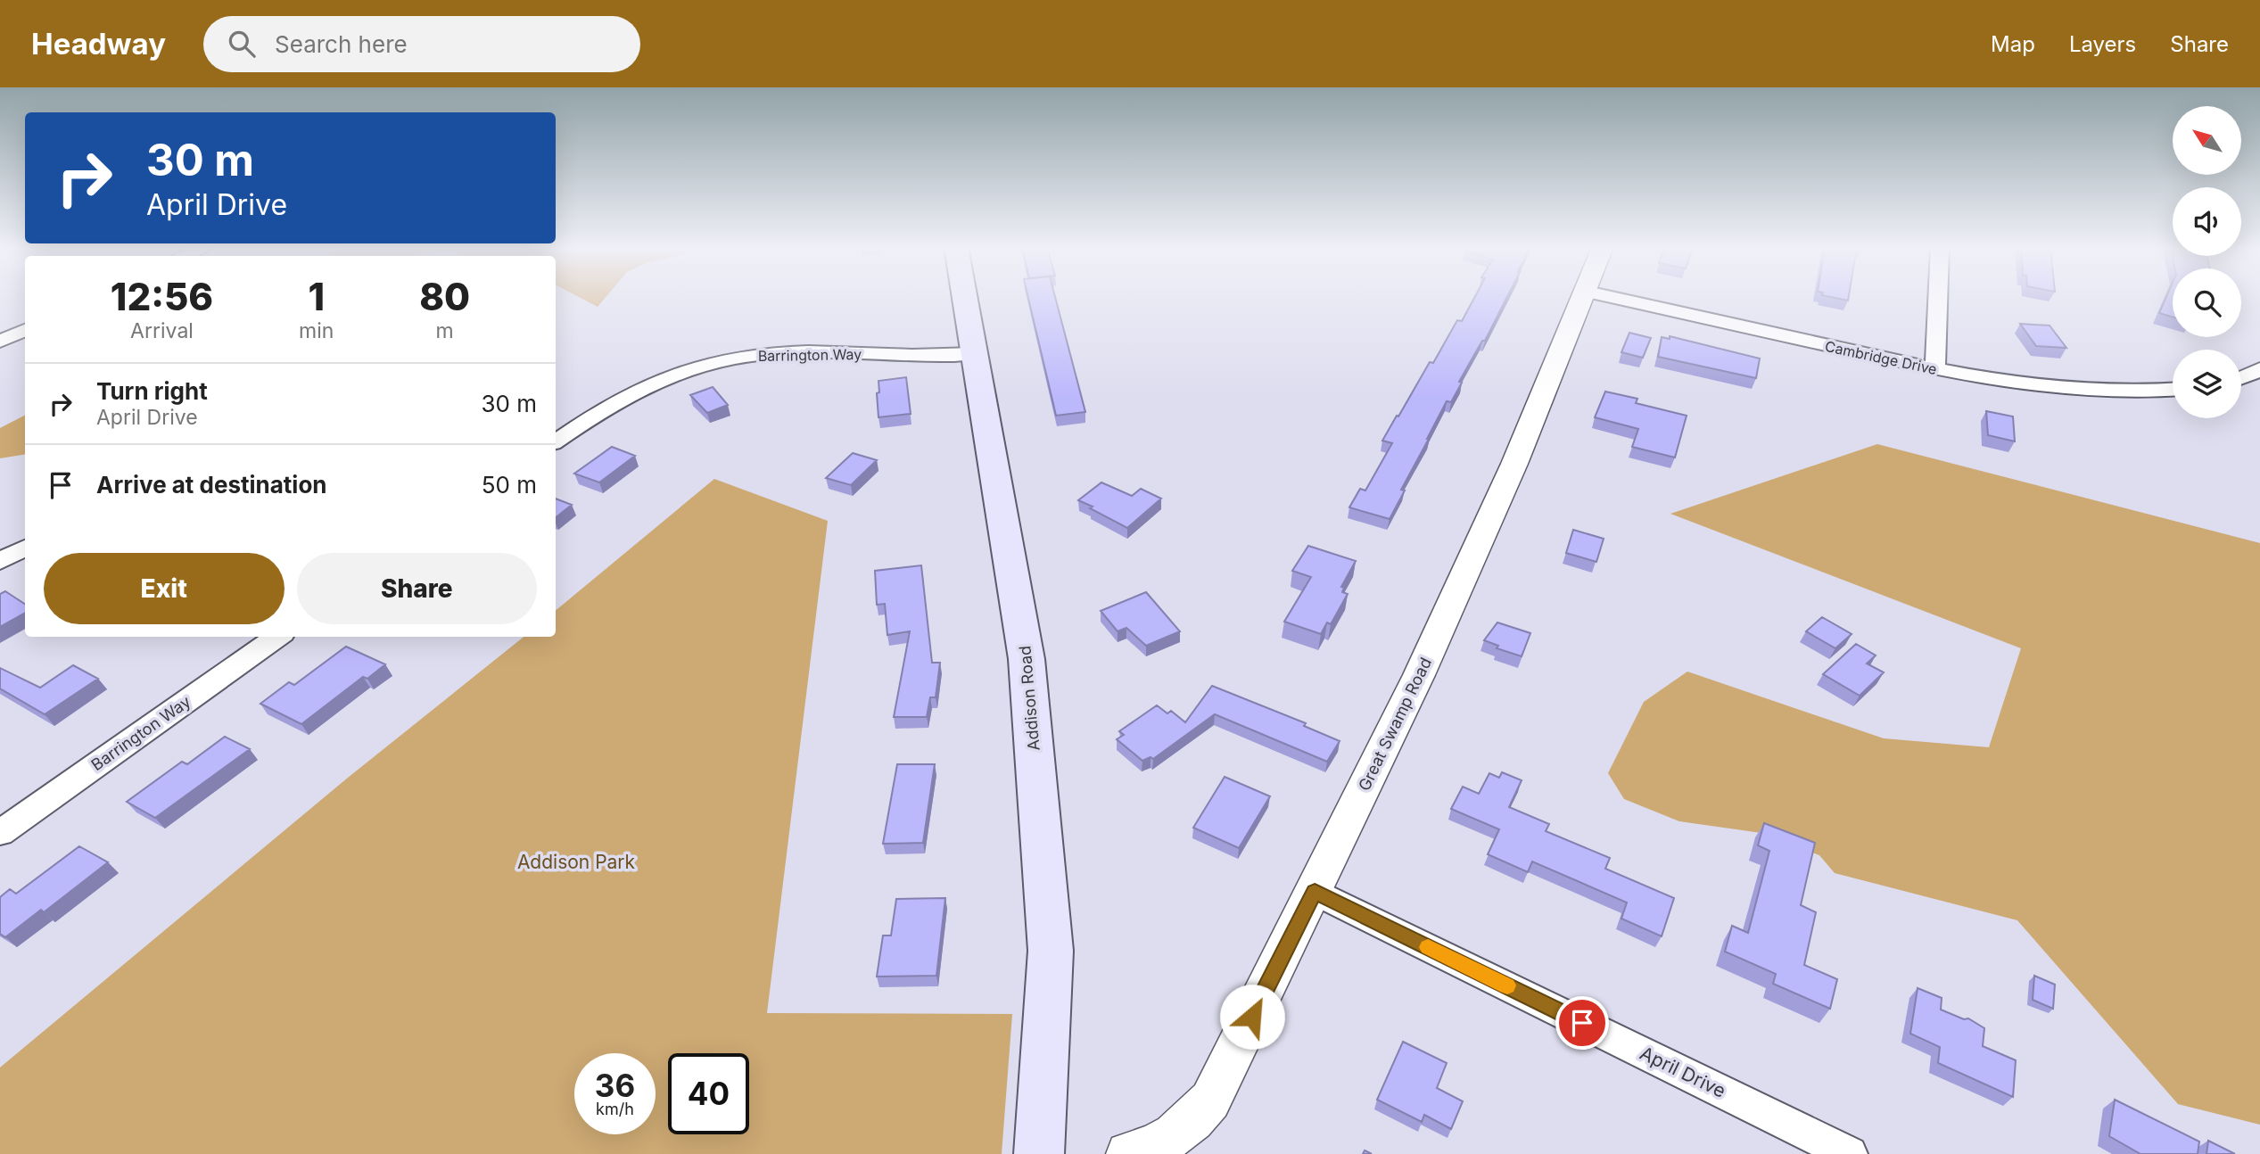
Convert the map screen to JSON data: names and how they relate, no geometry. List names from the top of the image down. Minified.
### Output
{"streets":{"main road":["Addison Road"],"street":["Barrington Way","Cambridge Drive","Great Swamp Road","April Drive"]},"crossings":[["Barrington Way","Addison Road"],["Great Swamp Road","April Drive"]],"parks":["Addison Park"],"north":"top left","page":{"header":"Headway","search":"Search here","nav":["Map","Layers","Share"],"turn":["30 m","April Drive"],"eta":["12:56","Arrival","1","min","80","m"],"list":[{"name":"Turn right","note":"April Drive","value":"30 m"},{"name":"Arrive at destination","value":"50 m"}],"buttons":["Exit","Share"],"speed":"36 km/h","limit":"40"}}
